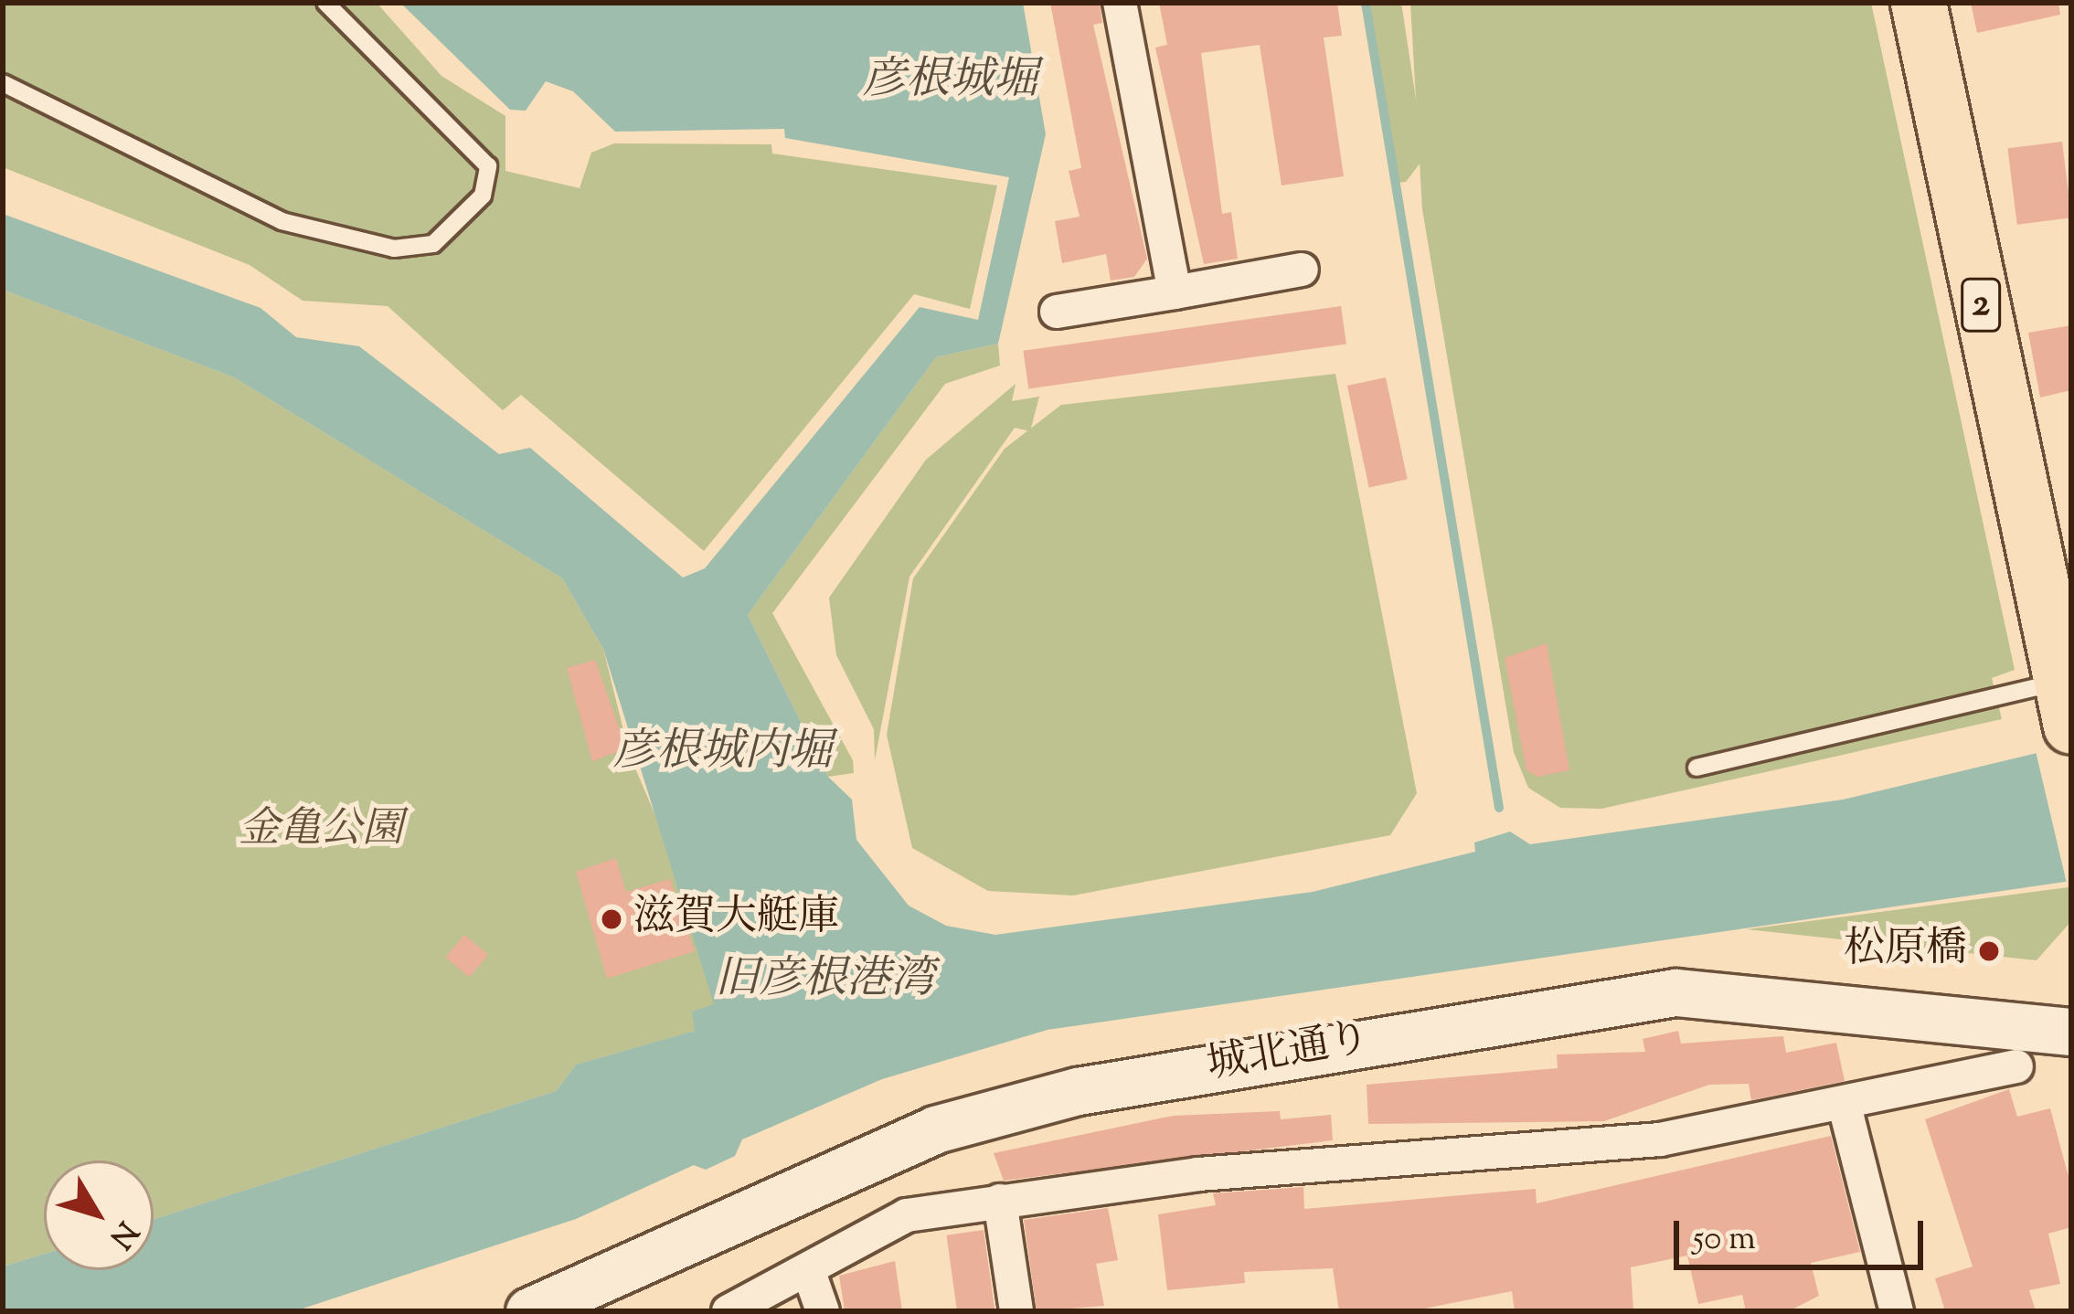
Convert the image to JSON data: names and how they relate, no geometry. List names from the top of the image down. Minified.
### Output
{"streets":{"main road":["2","城北通り"]},"water":["彦根城堀","彦根城内堀","旧彦根港湾"],"parks":["金亀公園"],"places":["滋賀大艇庫","松原橋"],"scale_bar":"50 m","north":"bottom right"}
